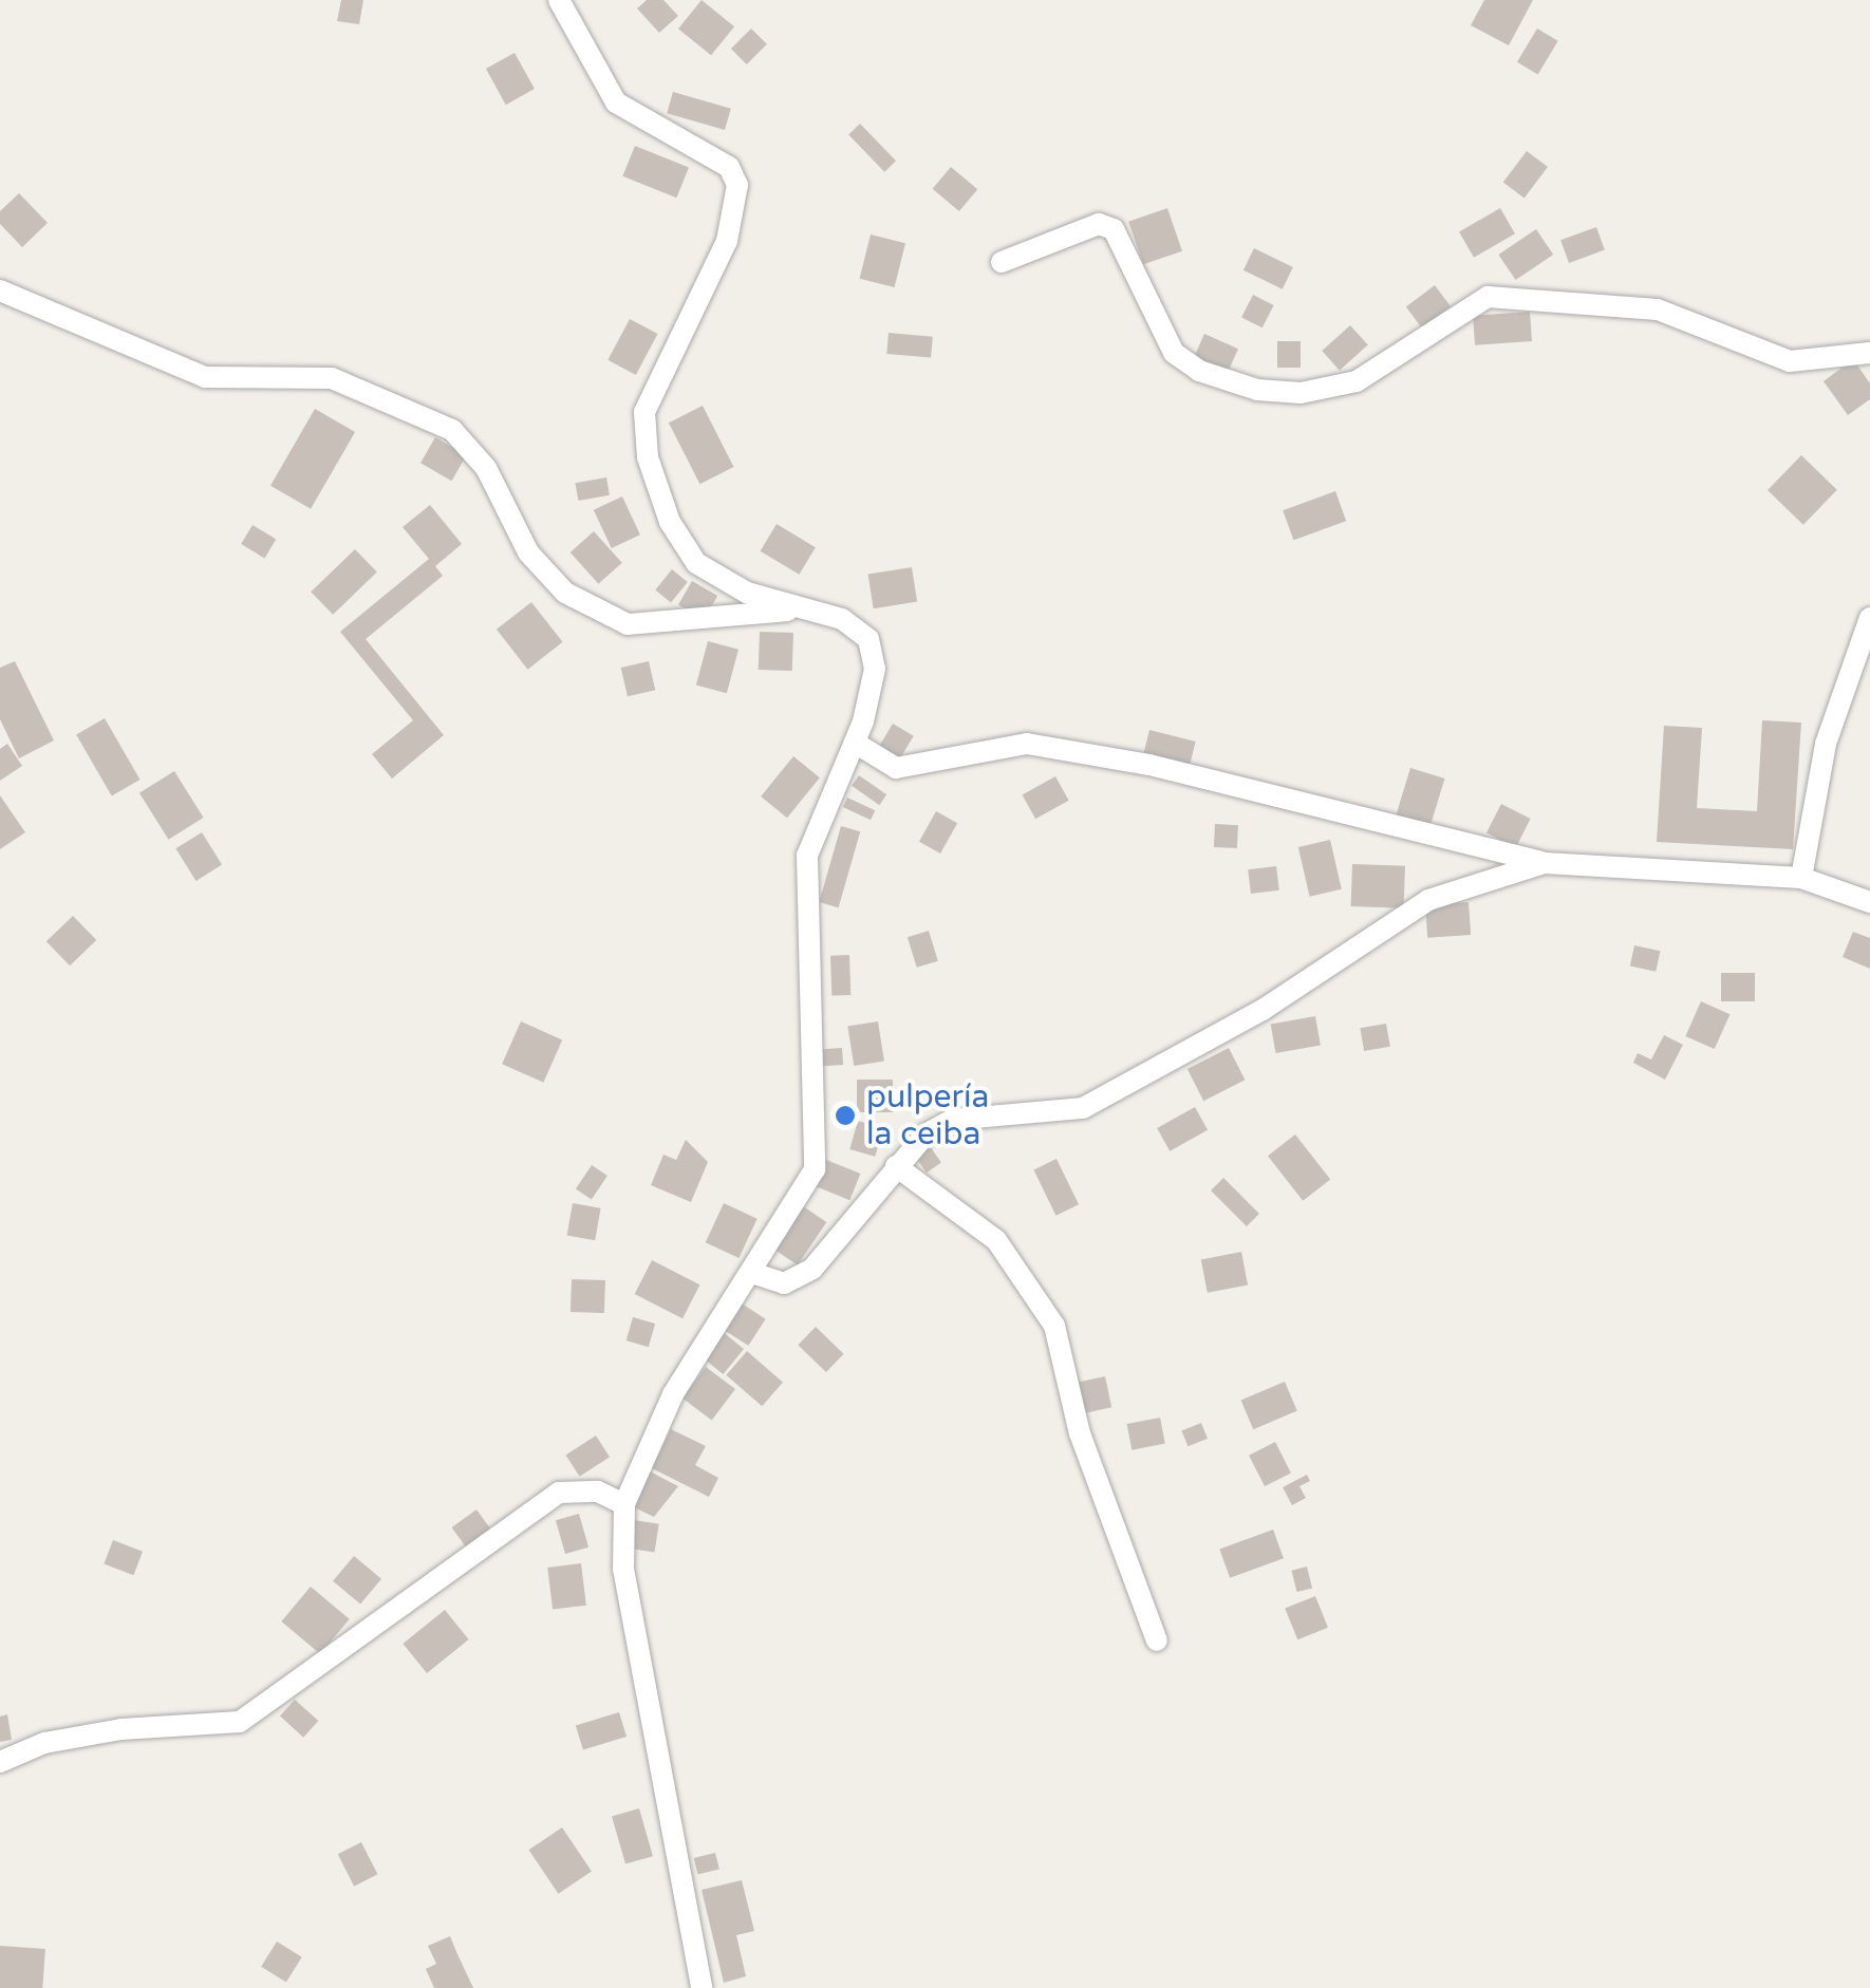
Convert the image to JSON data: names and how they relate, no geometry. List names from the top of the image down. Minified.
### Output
{"places":["pulpería la ceiba"]}
